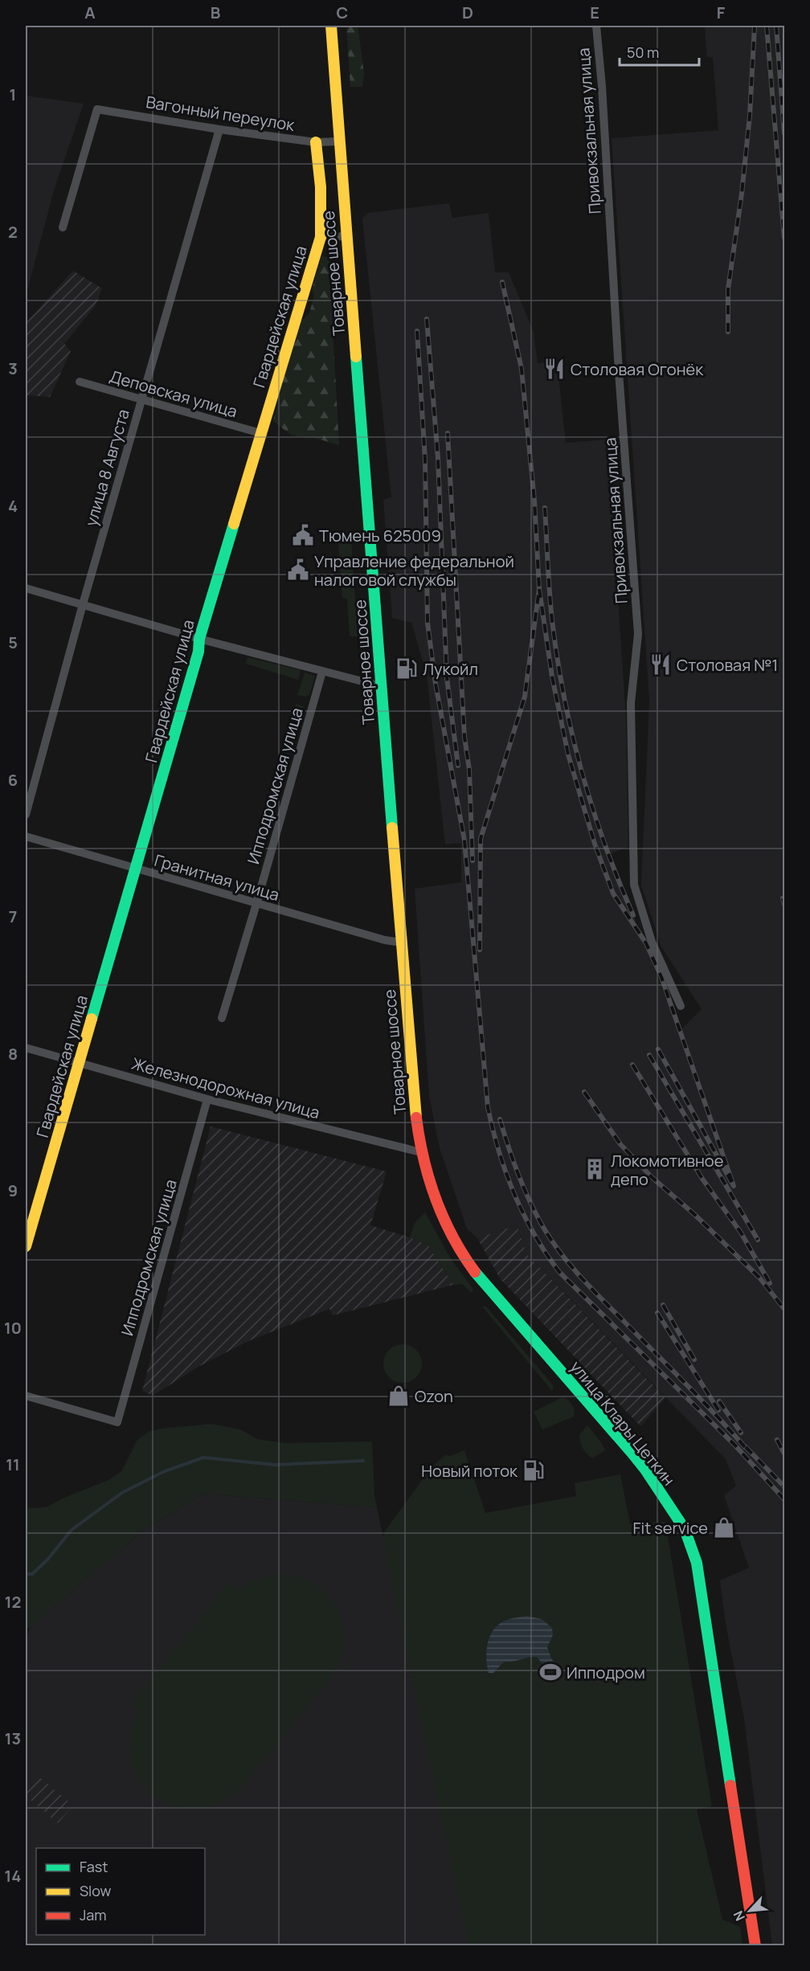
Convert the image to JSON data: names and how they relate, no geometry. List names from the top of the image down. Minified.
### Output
{"streets":{"street":["Вагонный переулок","Привокзальная улица","Товарное шоссе","Гвардейская улица","Деповская улица","улица 8 Августа","Ипподромская улица","Гранитная улица","Железнодорожная улица","улица Клары Цеткин"]},"crossings":[["Вагонный переулок","Товарное шоссе"],["Вагонный переулок","Гвардейская улица"],["Вагонный переулок","улица 8 Августа"],["Товарное шоссе","Гранитная улица"],["Товарное шоссе","Железнодорожная улица"],["Товарное шоссе","улица Клары Цеткин"],["Гвардейская улица","Деповская улица"],["Гвардейская улица","Гранитная улица"],["Гвардейская улица","Железнодорожная улица"],["Деповская улица","улица 8 Августа"],["Ипподромская улица","Гранитная улица"],["Ипподромская улица","Железнодорожная улица"],["Железнодорожная улица","улица Клары Цеткин"]],"places":{"restaurant":["Столовая Огонёк","Столовая №1"],"public building":["Тюмень 625009","Управление федеральной налоговой службы"],"fuel station":["Лукойл","Новый поток"],"building":["Локомотивное депо"],"shop":["Ozon","Fit service"],"sports":["Ипподром"]},"legend":["Fast","Slow","Jam"],"scale_bar":"50 m","north":"bottom left","grid":{"columns":["A","B","C","D","E","F"],"rows":["1","2","3","4","5","6","7","8","9","10","11","12","13","14"]}}
